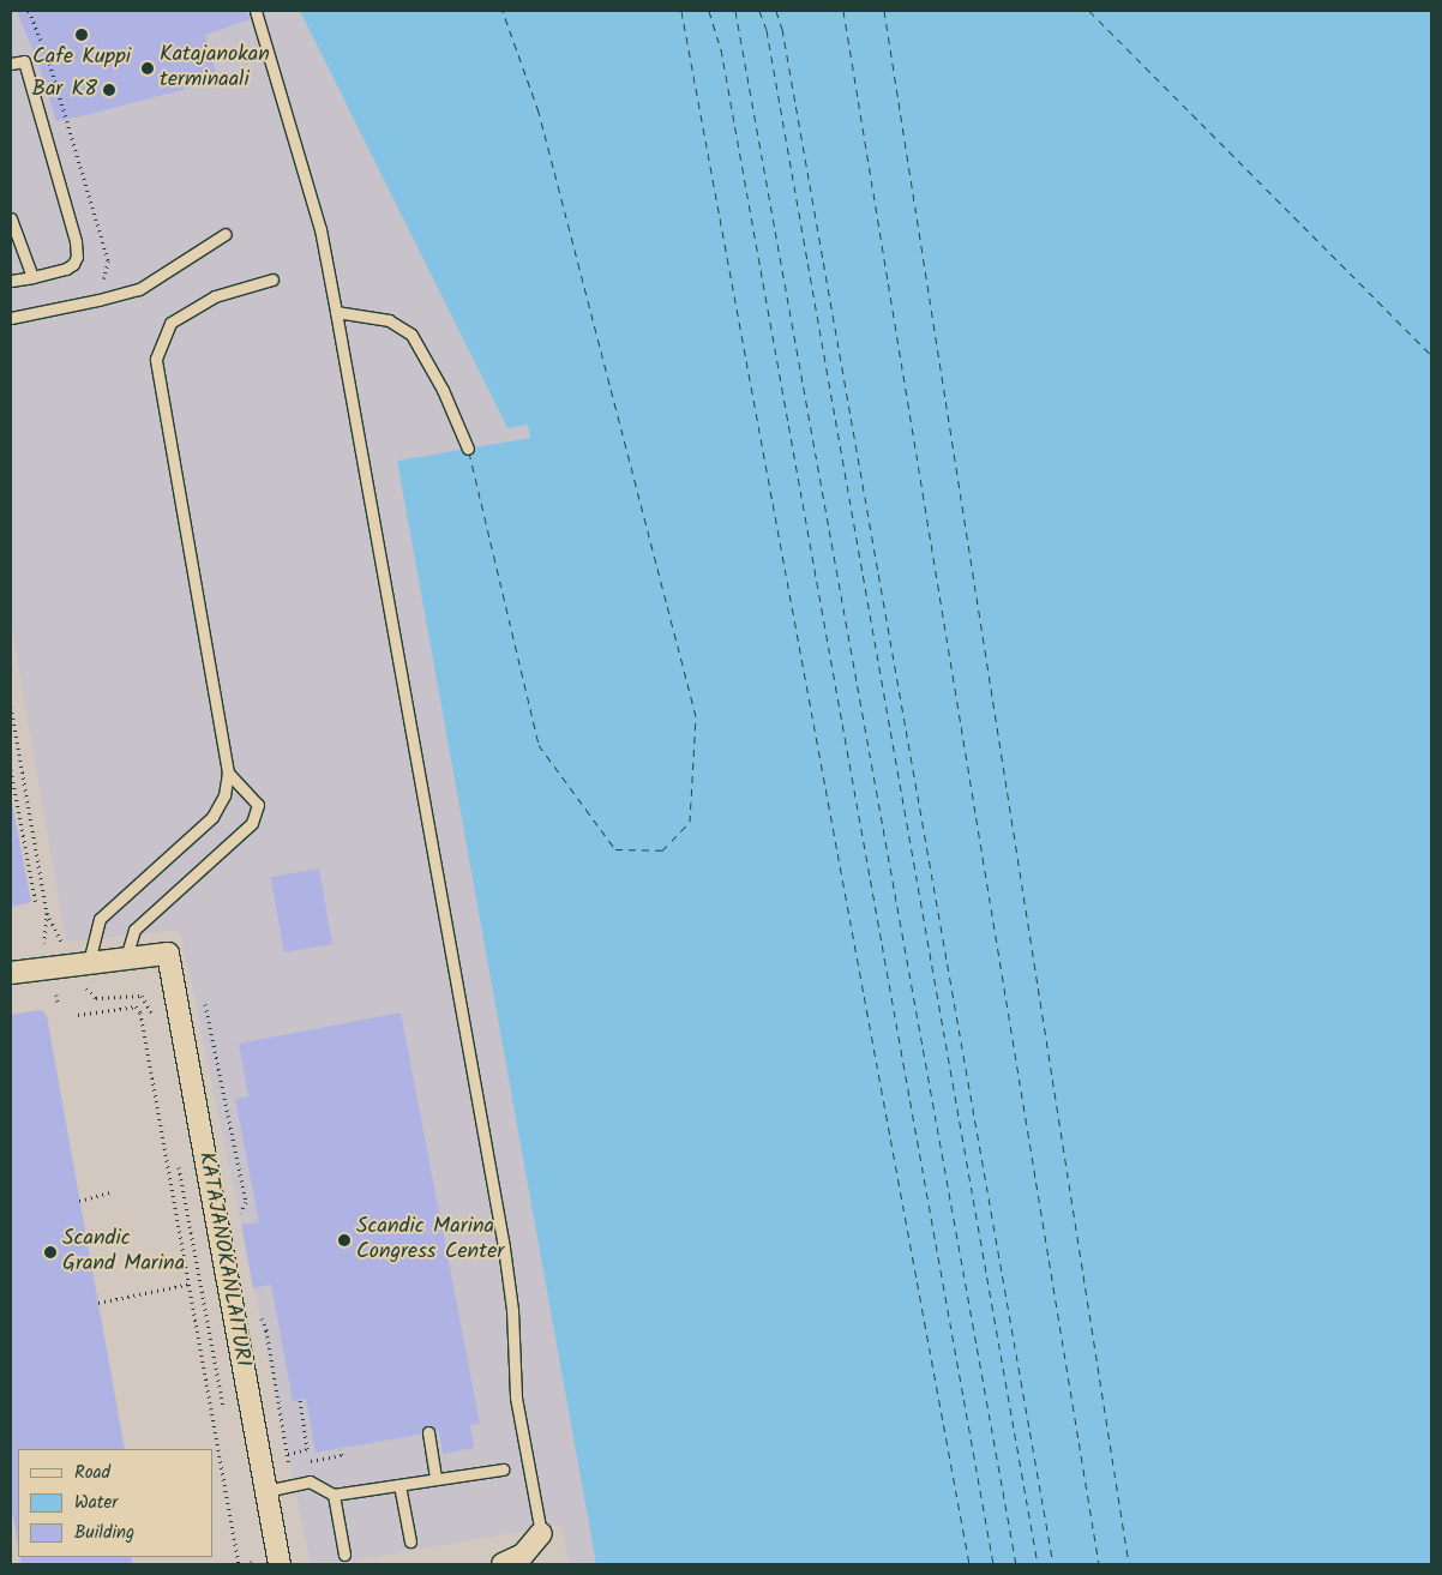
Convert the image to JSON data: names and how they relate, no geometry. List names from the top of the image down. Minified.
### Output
{"streets":{"street":["KATAJANOKANLAITURI"]},"places":["Cafe Kuppi","Katajanokan terminaali","Bar K8","Scandic Marina Congress Center","Scandic Grand Marina"],"legend":["Road","Water","Building"]}
